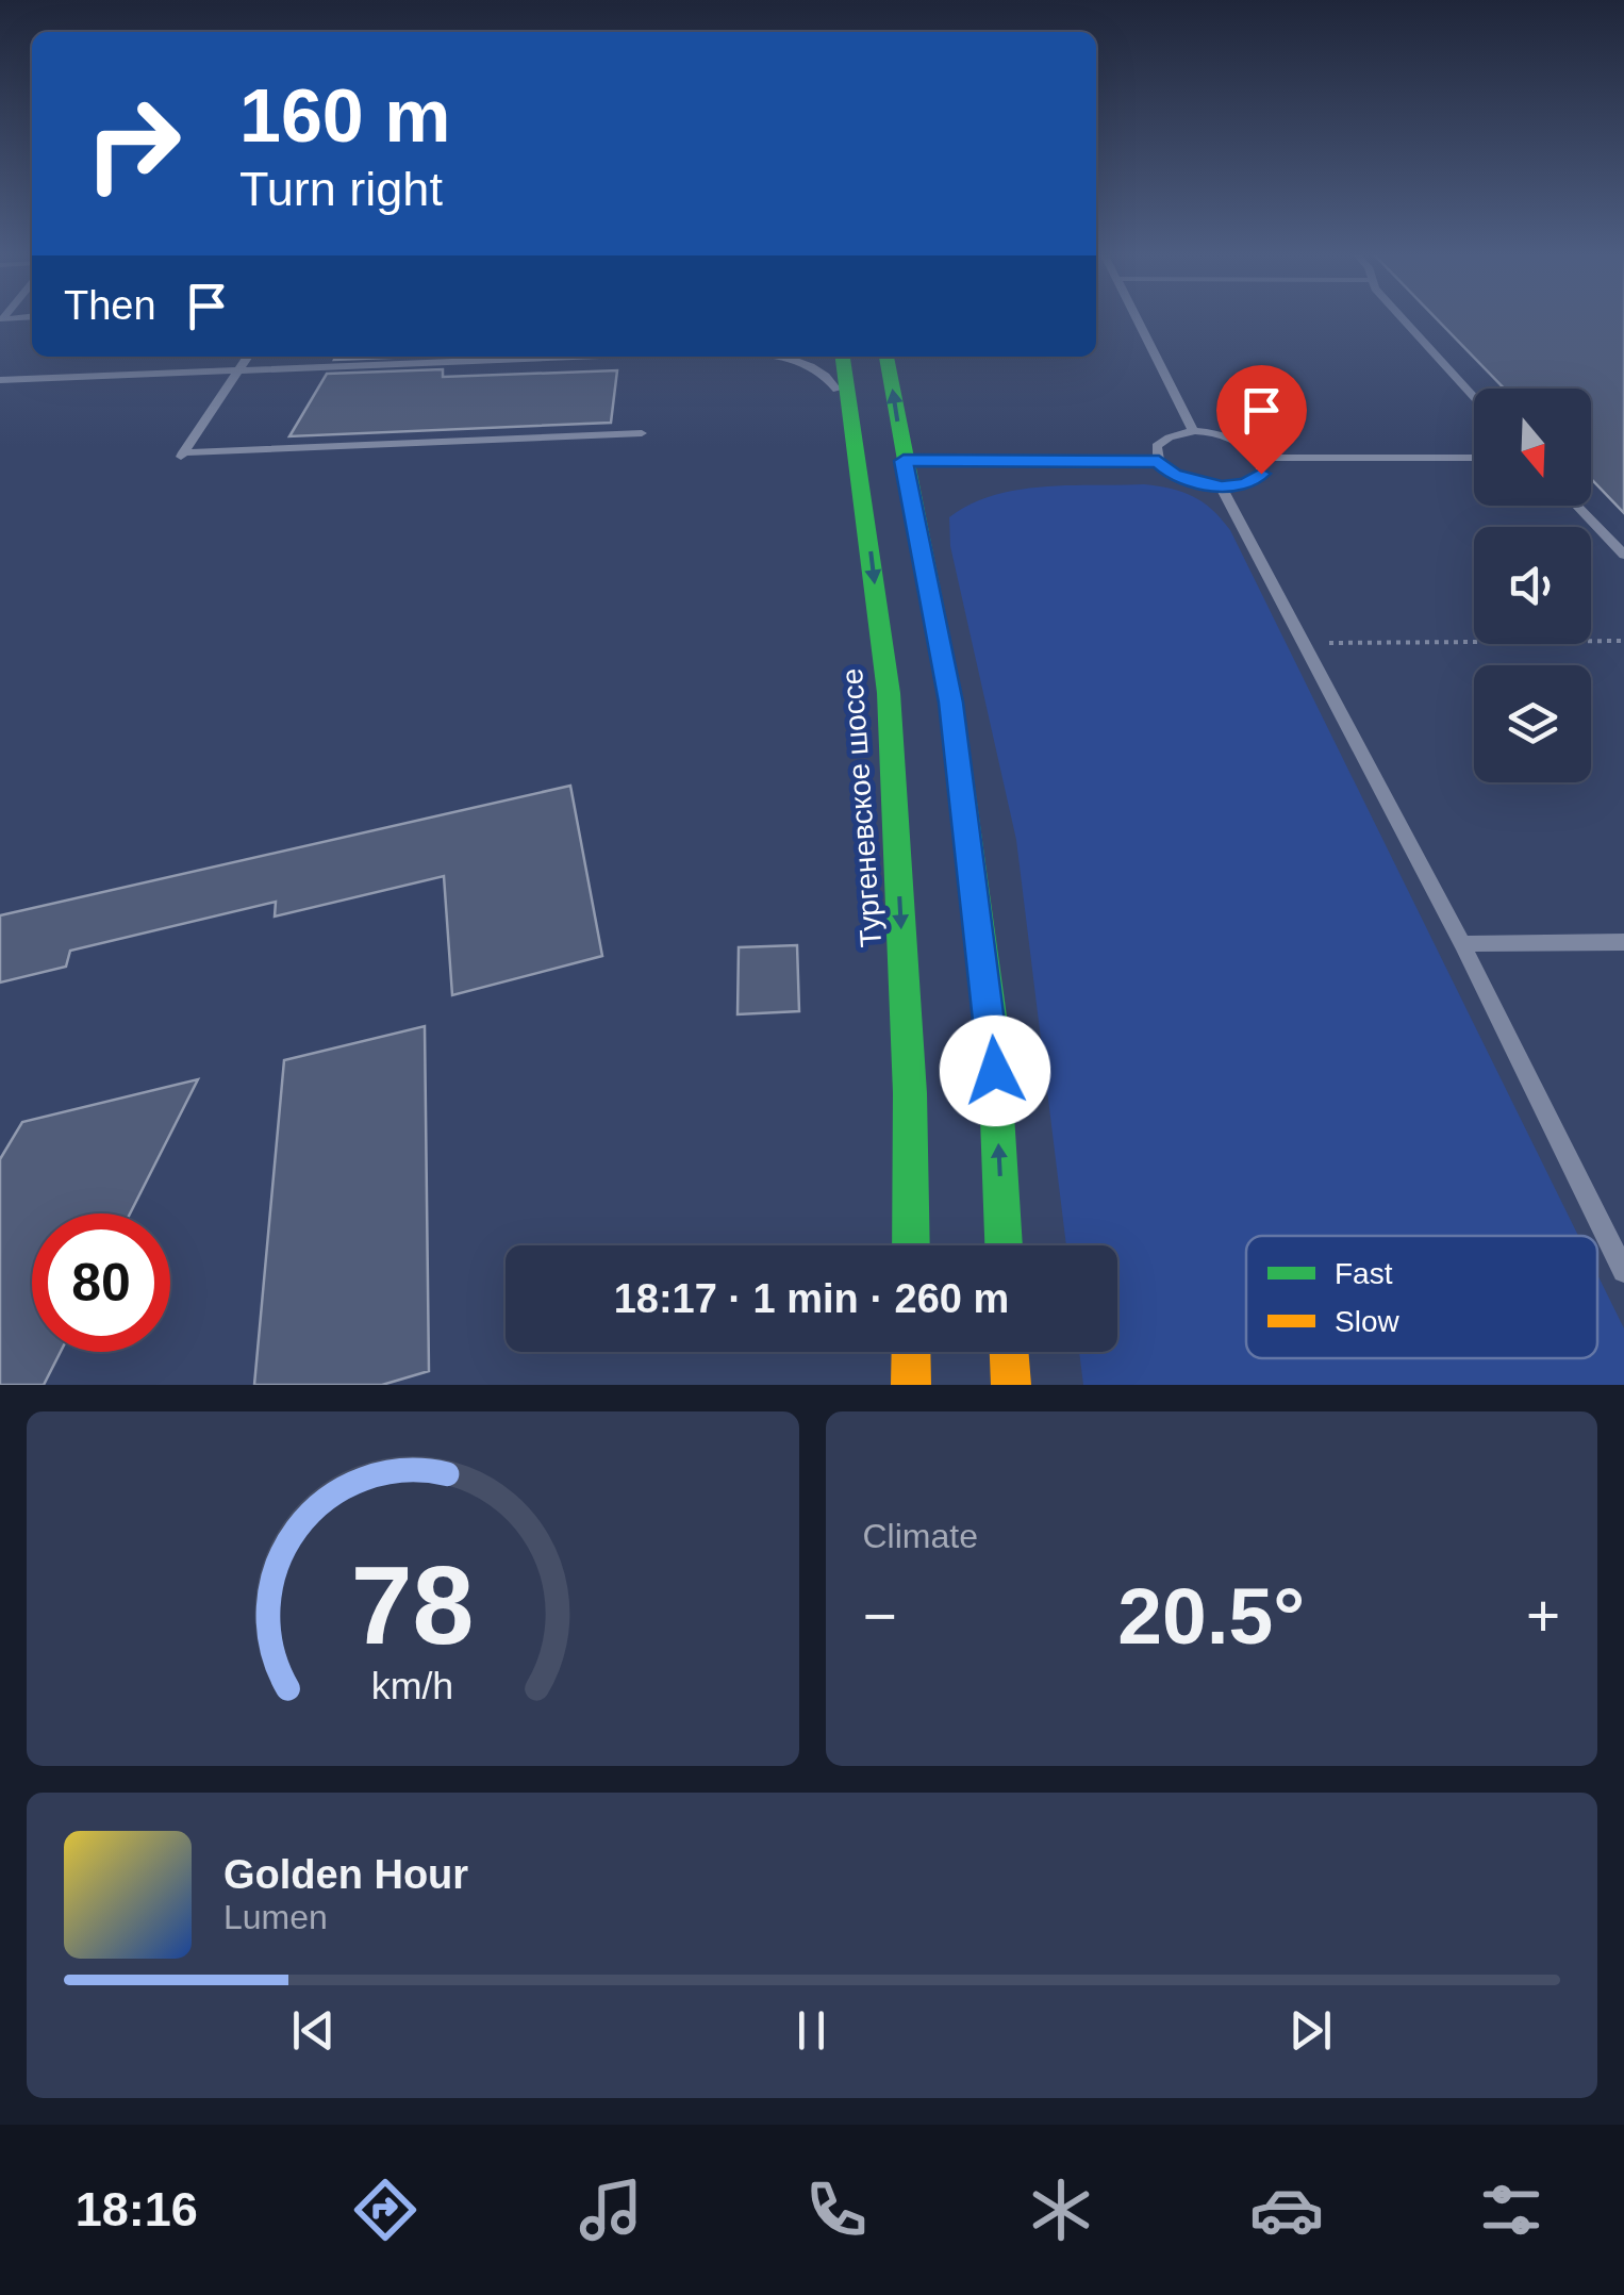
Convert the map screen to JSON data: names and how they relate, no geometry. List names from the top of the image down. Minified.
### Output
{"streets":{"highway":["Тургеневское шоссе"]},"legend":["Fast","Slow"],"north":"bottom","page":{"turn":["160 m","Turn right"],"then":"Then","limit":"80","trip":"18:17 · 1 min · 260 m","tile":"Climate","heat":["−","20.5°","+"],"song":["Golden Hour","Lumen"],"tabs":"18:16","gauge":["78","km/h"]}}
